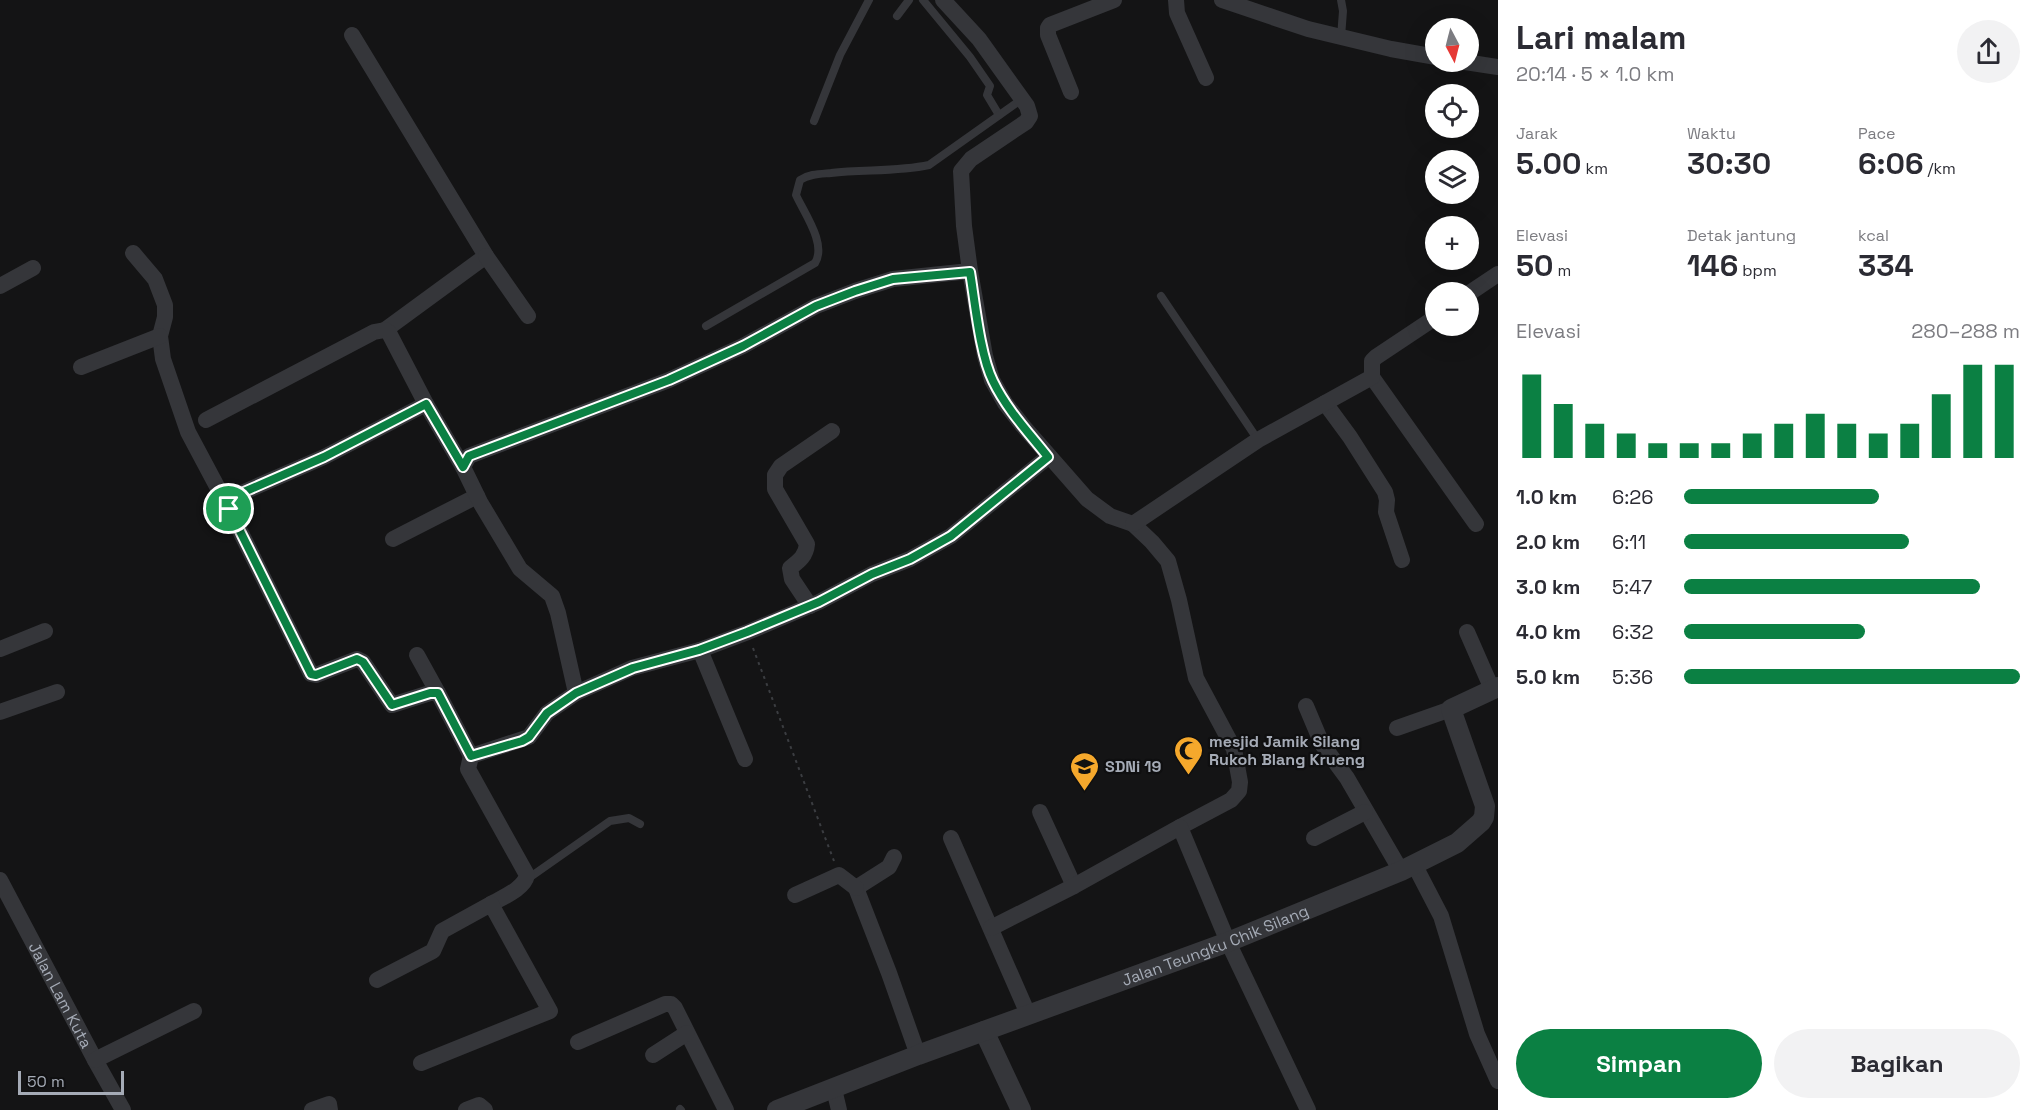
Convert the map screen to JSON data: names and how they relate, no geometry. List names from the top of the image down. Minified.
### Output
{"streets":{"street":["Jalan Teungku Chik Silang","Jalan Lam Kuta"]},"places":{"mosque":["mesjid Jamik Silang Rukoh Blang Krueng"],"school or university":["SDNi 19"]},"scale_bar":"50 m","north":"bottom","page":{"heading":["Lari malam","20:14 · 5 × 1.0 km"],"map_buttons":["+","−"],"stats":[["Jarak","5.00 km"],["Waktu","30:30"],["Pace","6:06 /km"],["Elevasi","50 m"],["Detak jantung","146 bpm"],["kcal","334"]],"chart":["Elevasi","280–288 m"],"list":[{"name":"1.0 km","note":"6:26"},{"name":"2.0 km","note":"6:11"},{"name":"3.0 km","note":"5:47"},{"name":"4.0 km","note":"6:32"},{"name":"5.0 km","note":"5:36"}],"buttons":["Simpan","Bagikan"],"scale":"50 m"}}
